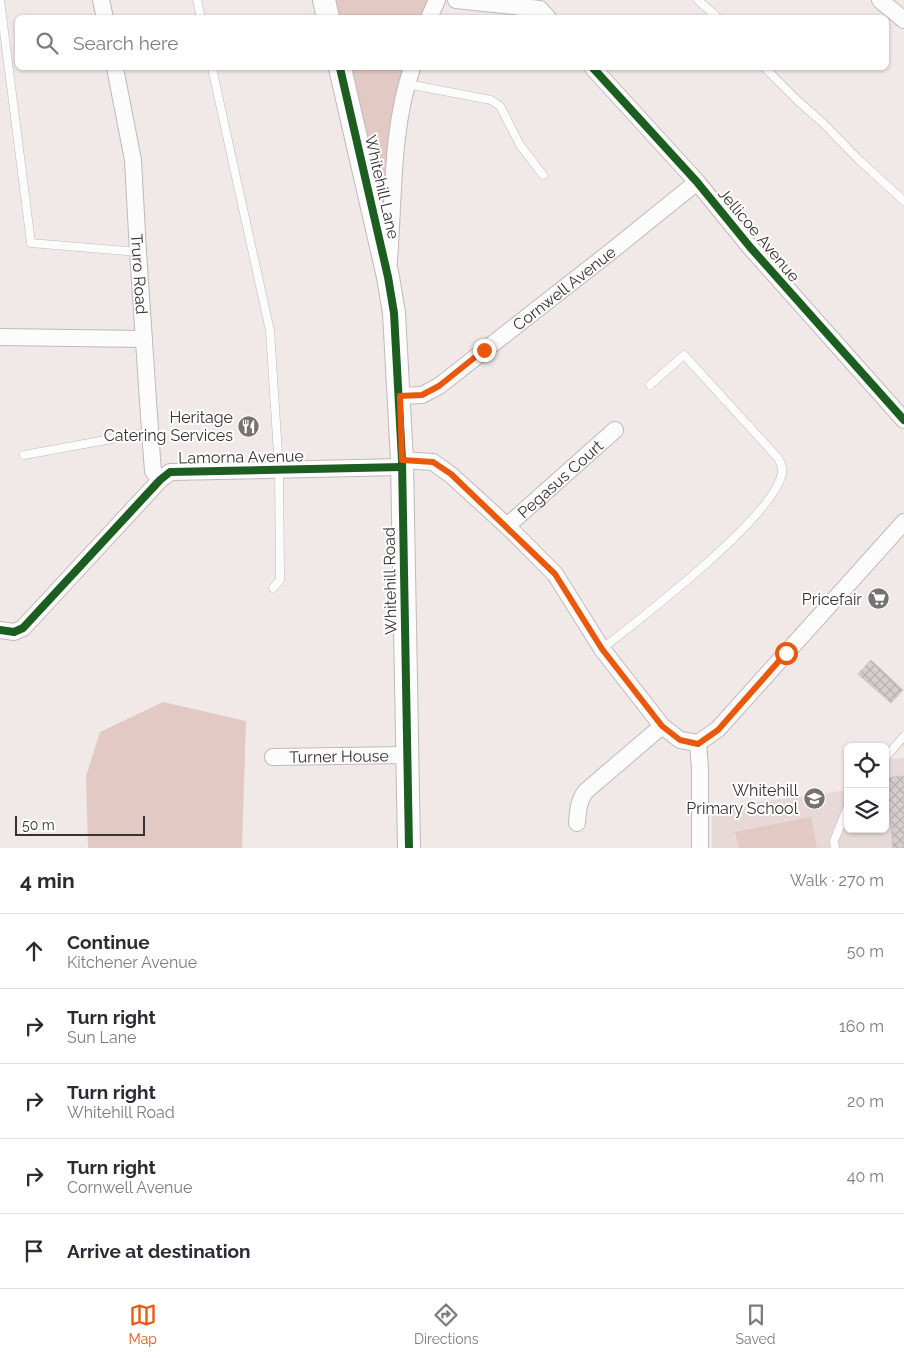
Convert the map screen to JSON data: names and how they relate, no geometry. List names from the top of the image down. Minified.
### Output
{"streets":{"street":["Whitehill Lane","Jellicoe Avenue","Truro Road","Cornwell Avenue","Lamorna Avenue","Pegasus Court","Whitehill Road","Turner House"]},"crossings":[["Whitehill Lane","Whitehill Road"],["Jellicoe Avenue","Cornwell Avenue"],["Truro Road","Lamorna Avenue"],["Cornwell Avenue","Whitehill Road"],["Lamorna Avenue","Pegasus Court"],["Lamorna Avenue","Whitehill Road"],["Whitehill Road","Turner House"]],"places":{"restaurant":["Heritage Catering Services"],"supermarket":["Pricefair"],"school or university":["Whitehill Primary School"]},"scale_bar":"50 m","page":{"search":"Search here","scale":"50 m","heading":["4 min","Walk · 270 m"],"list":[["Continue","Kitchener Avenue","50 m"],["Turn right","Sun Lane","160 m"],["Turn right","Whitehill Road","20 m"],["Turn right","Cornwell Avenue","40 m"],"Arrive at destination"],"nav":["Map","Directions","Saved"]}}
